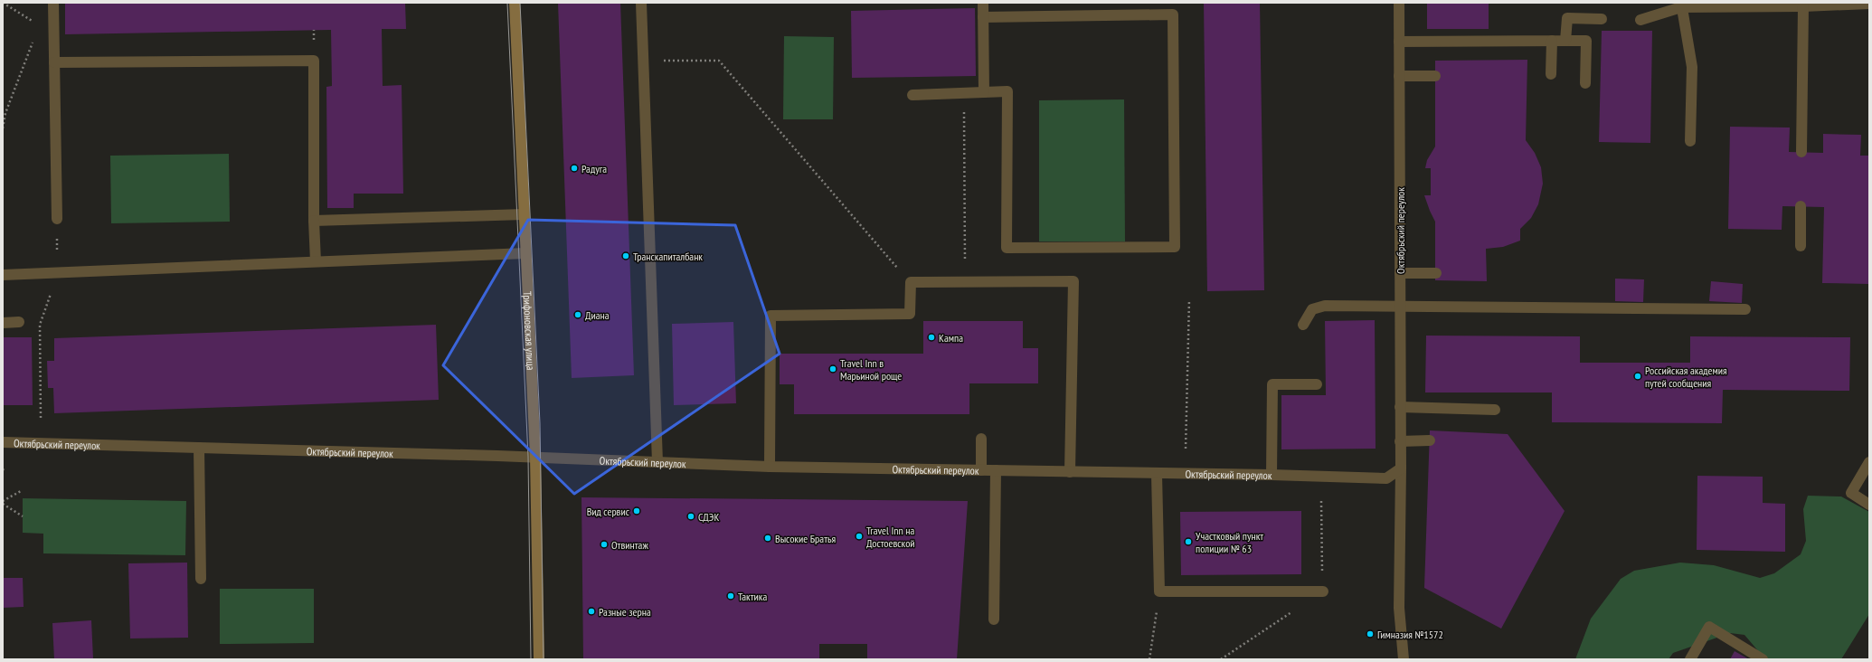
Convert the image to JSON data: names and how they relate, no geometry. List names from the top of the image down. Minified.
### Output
{"streets":{"street":["Октябрьский переулок","Трифоновская улица"]},"crossings":[["Октябрьский переулок","Трифоновская улица"]],"places":["Радуга","Транскапиталбанк","Диана","Кампа","Travel Inn в Марьиной роще","Российская академия путей сообщения","Вид сервис","СДЭК","Travel Inn на Достоевской","Высокие Братья","Участковый пункт полиции № 63","Отвинтаж","Тактика","Разные зерна","Гимназия №1572"]}
